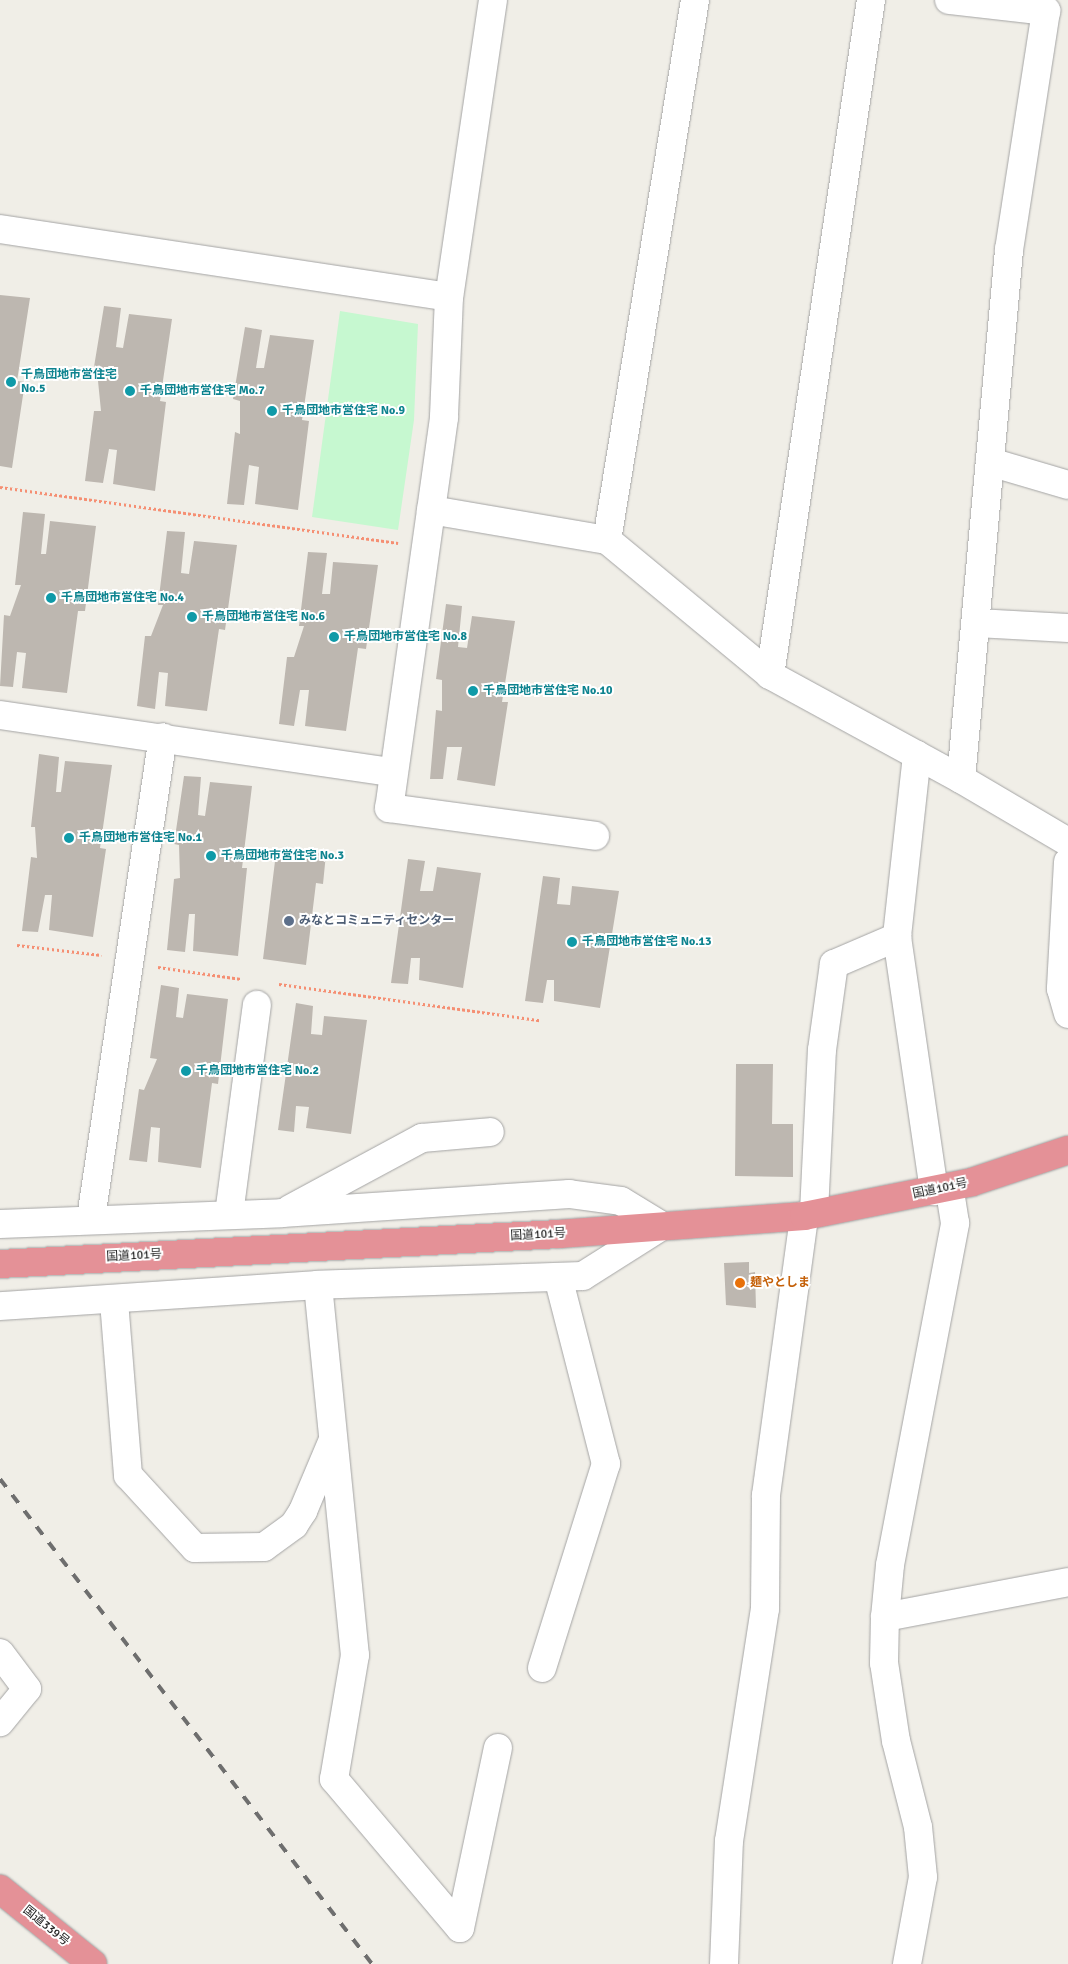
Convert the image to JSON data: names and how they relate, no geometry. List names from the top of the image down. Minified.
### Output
{"streets":{"highway":["国道101号","国道339号"]},"places":["千鳥団地市営住宅 No.5","千鳥団地市営住宅 Mo.7","千鳥団地市営住宅 No.9","千鳥団地市営住宅 No.4","千鳥団地市営住宅 No.6","千鳥団地市営住宅 No.8","千鳥団地市営住宅 No.10","千鳥団地市営住宅 No.1","千鳥団地市営住宅 No.3","みなとコミュニティセンター","千鳥団地市営住宅 No.13","千鳥団地市営住宅 No.2","麺やとしま"]}
